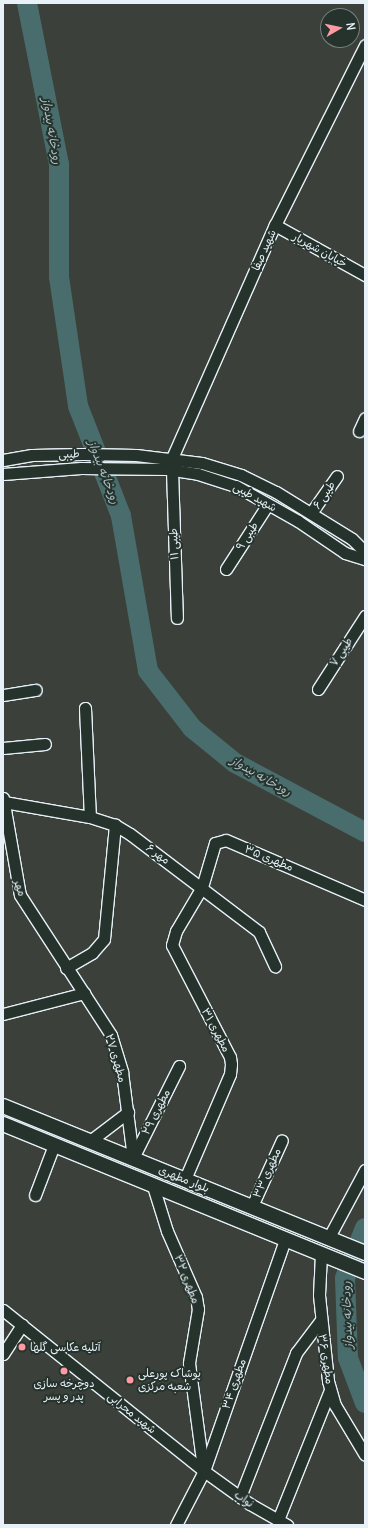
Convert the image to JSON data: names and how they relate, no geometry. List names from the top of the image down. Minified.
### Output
{"streets":{"main road":["بلوار مطهری"],"street":["شهید صفا","خیابان شهریار","طیبی","طیبی ۶","شهید طیبی","طیبی ۹","طیبی ۱۱","طیبی ۷","مهر ۶","مطهری ۳۵","مهر","مطهری ۳۱","مطهری ۲۷","مطهری ۲۹","مطهری ۳۳","مطهری ۳۲","مطهری ۳۶","مطهری ۳۴","شهید محرابی","نواب"]},"crossings":[["شهید صفا","خیابان شهریار"],["شهید صفا","شهید طیبی"],["طیبی","شهید طیبی"],["طیبی ۶","شهید طیبی"],["شهید طیبی","طیبی ۹"],["شهید طیبی","طیبی ۱۱"],["مهر ۶","مطهری ۳۵"],["مهر ۶","مهر"],["مهر ۶","مطهری ۳۱"],["مطهری ۳۵","مطهری ۳۱"],["مهر","مطهری ۲۷"],["مطهری ۳۱","بلوار مطهری"],["مطهری ۲۷","مطهری ۲۹"],["مطهری ۲۷","بلوار مطهری"],["مطهری ۲۹","بلوار مطهری"],["مطهری ۳۳","بلوار مطهری"],["بلوار مطهری","مطهری ۳۲"],["بلوار مطهری","مطهری ۳۶"],["بلوار مطهری","مطهری ۳۴"],["مطهری ۳۲","مطهری ۳۴"],["مطهری ۳۲","شهید محرابی"],["مطهری ۳۲","نواب"],["مطهری ۳۴","شهید محرابی"],["مطهری ۳۴","نواب"],["شهید محرابی","نواب"]],"water":["رودخانه بیدواز"],"places":["آتلیه عکاسی گلها","دوچرخه سازی پدر و پسر","پوشاک پورعلی شعبه مرکزی"],"north":"right"}
